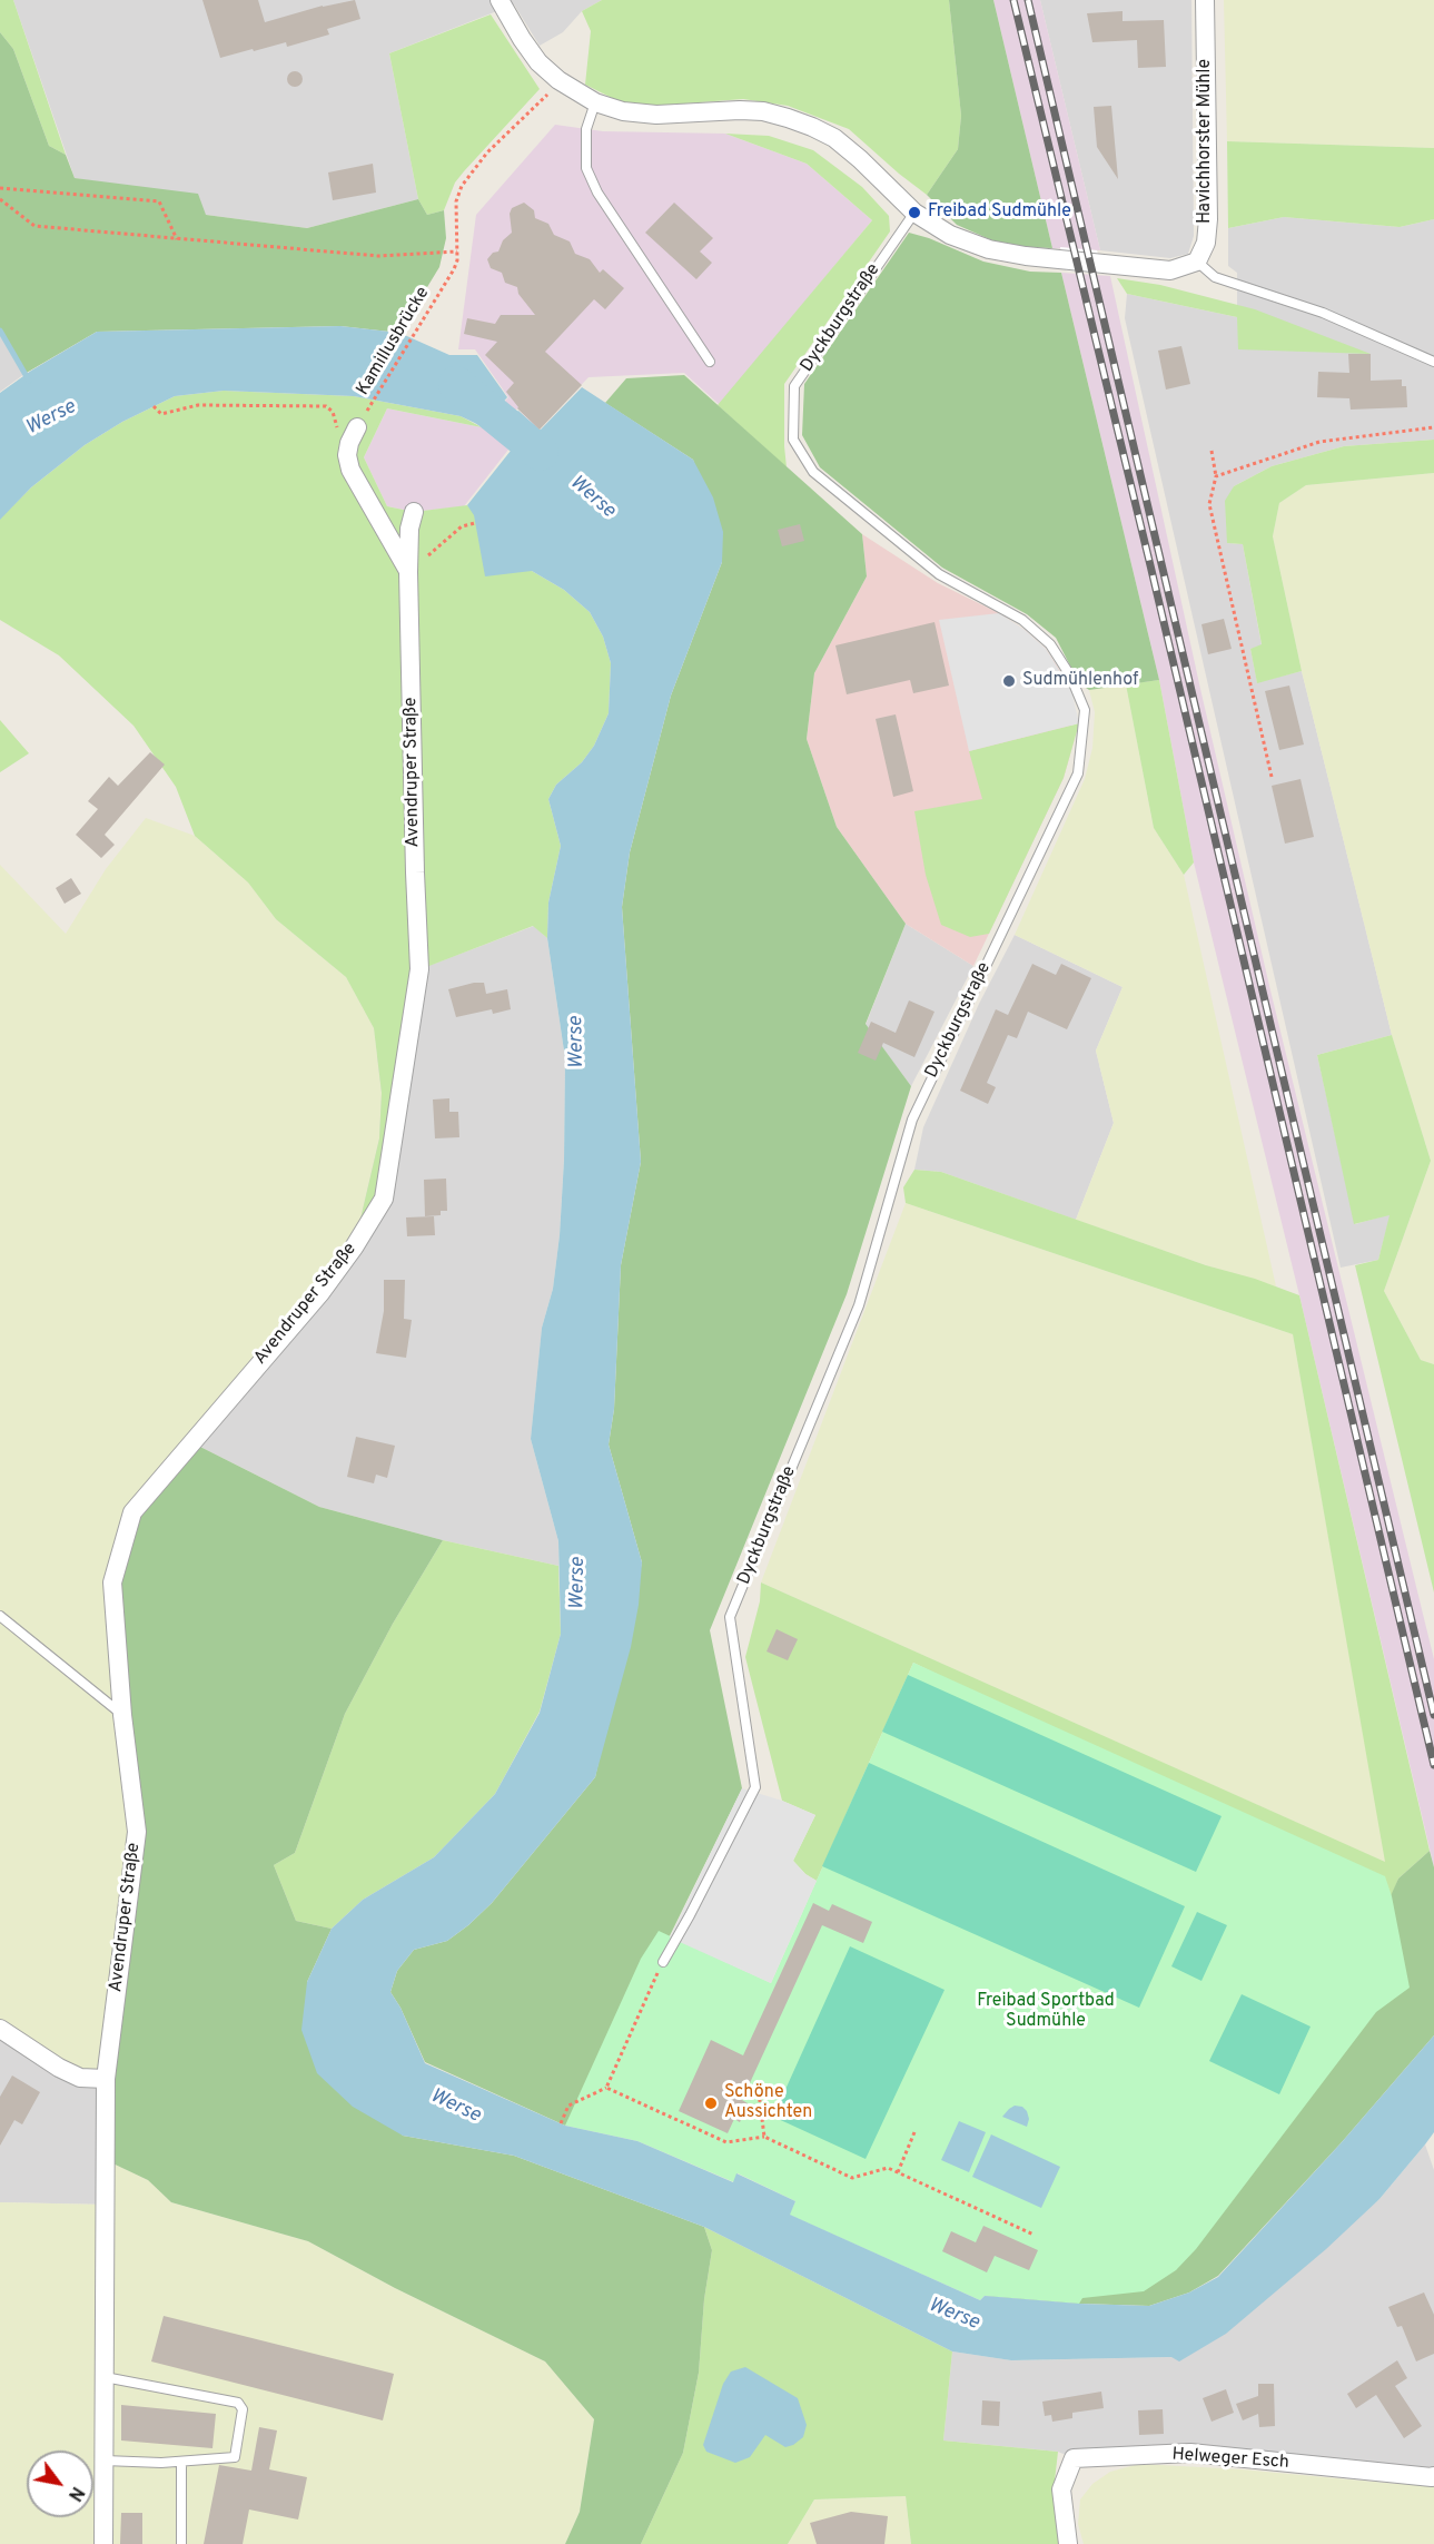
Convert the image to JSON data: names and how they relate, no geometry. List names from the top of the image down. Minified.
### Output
{"streets":{"street":["Havichhorster Mühle","Avendruper Straße","Helweger Esch"],"lane":["Dyckburgstraße"],"path":["Kamillusbrücke"]},"water":["Werse"],"parks":["Freibad Sportbad Sudmühle"],"places":["Freibad Sudmühle","Sudmühlenhof","Schöne Aussichten"],"north":"bottom right"}
